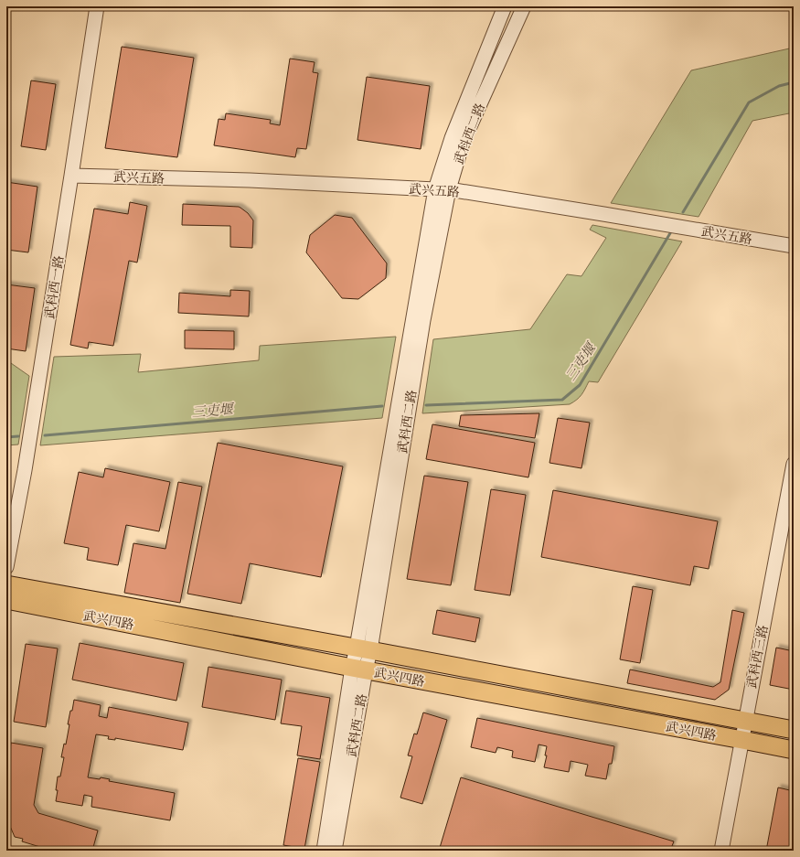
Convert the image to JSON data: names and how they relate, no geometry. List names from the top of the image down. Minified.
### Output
{"streets":{"main road":["武兴四路"],"street":["武科西二路","武兴五路","武科西一路","武科西三路"]},"crossings":[["武科西二路","武兴五路"],["武科西二路","武兴四路"],["武兴五路","武科西一路"],["武兴四路","武科西三路"]],"water":["三吏堰"]}
